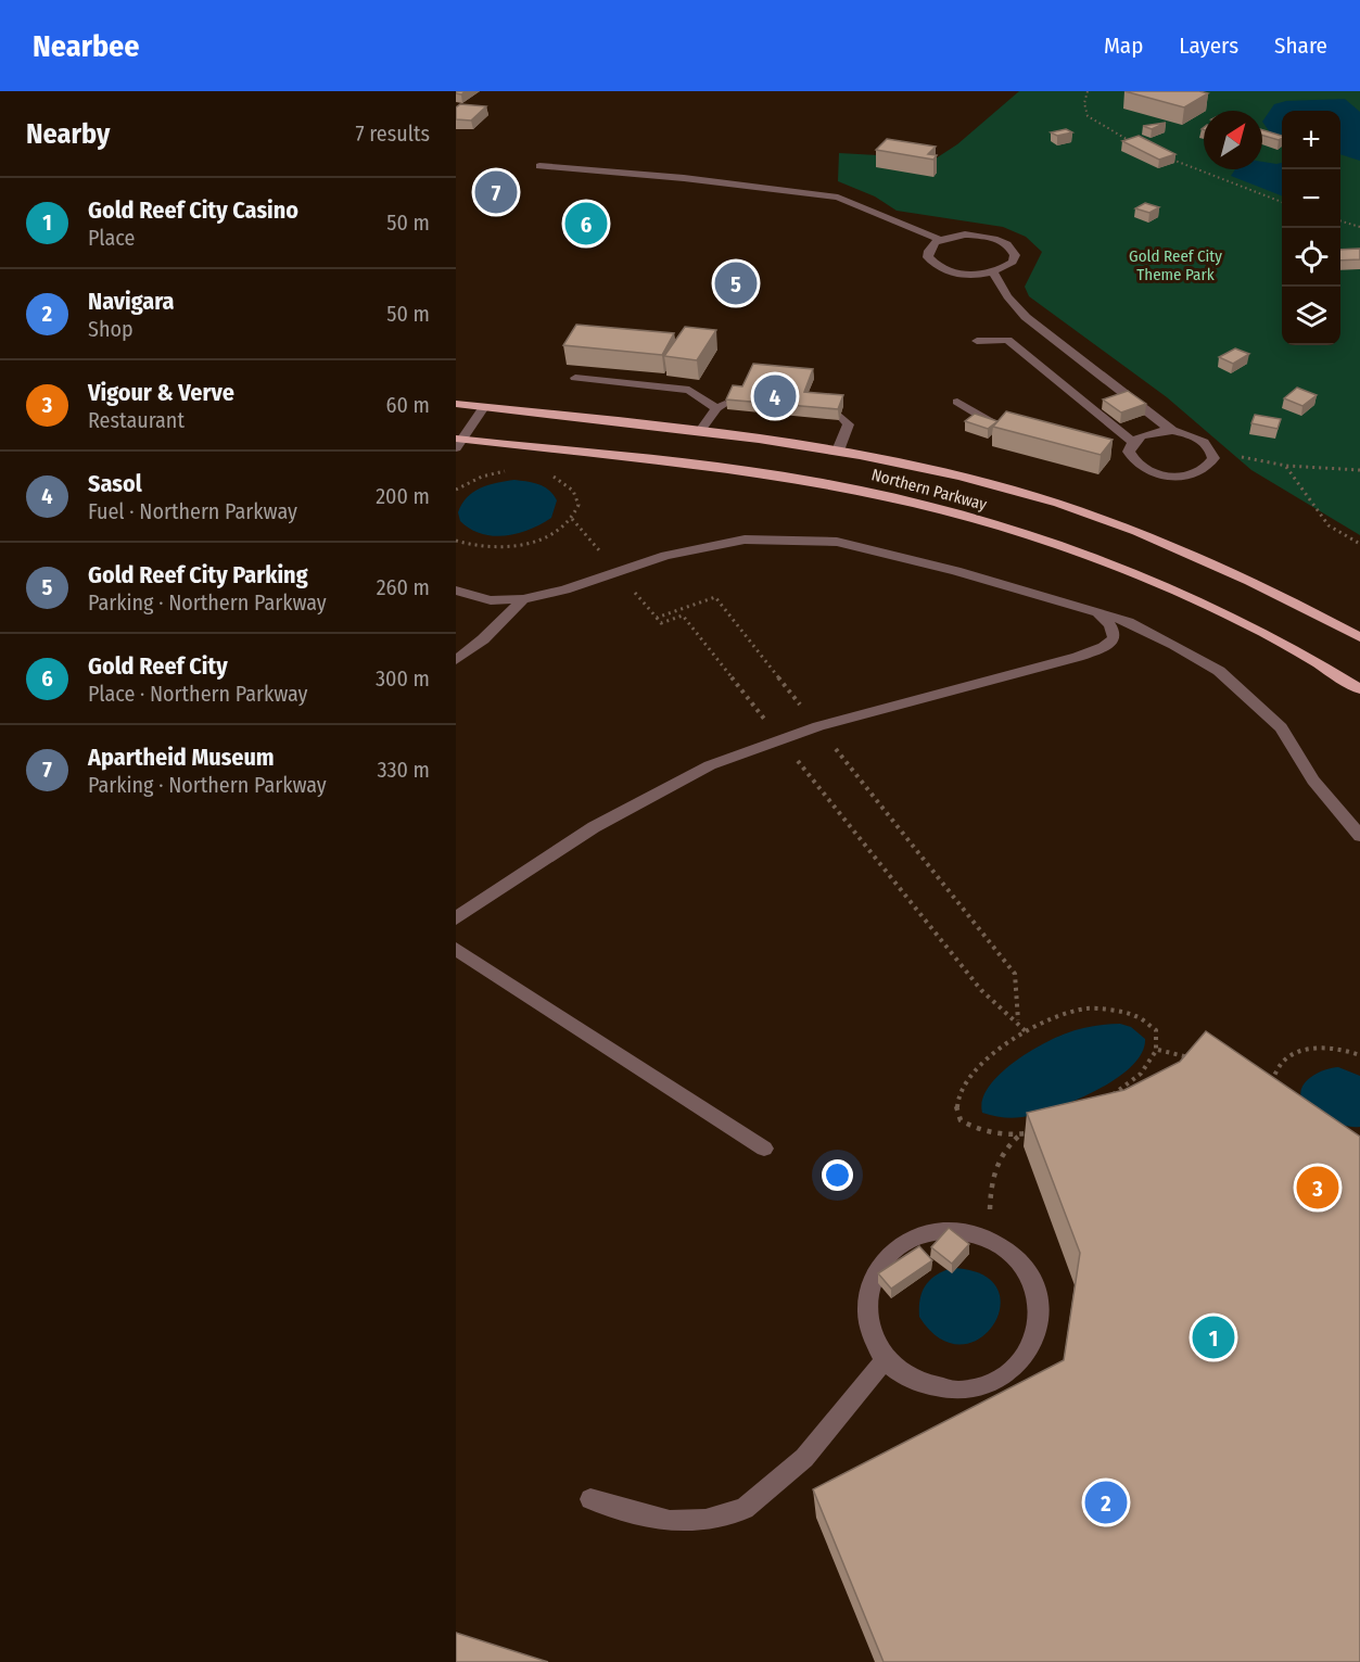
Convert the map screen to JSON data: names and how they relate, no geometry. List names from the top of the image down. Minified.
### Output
{"streets":{"main road":["Northern Parkway"]},"parks":["Gold Reef City Theme Park"],"north":"top right","page":{"header":"Nearbee","nav":["Map","Layers","Share"],"heading":["Nearby","7 results"],"map_buttons":["+","−"],"pins":["7","6","5","4","3","1","2"],"list":[{"mark":"1","name":"Gold Reef City Casino","note":"Place","value":"50 m"},{"mark":"2","name":"Navigara","note":"Shop","value":"50 m"},{"mark":"3","name":"Vigour & Verve","note":"Restaurant","value":"60 m"},{"mark":"4","name":"Sasol","note":"Fuel · Northern Parkway","value":"200 m"},{"mark":"5","name":"Gold Reef City Parking","note":"Parking · Northern Parkway","value":"260 m"},{"mark":"6","name":"Gold Reef City","note":"Place · Northern Parkway","value":"300 m"},{"mark":"7","name":"Apartheid Museum","note":"Parking · Northern Parkway","value":"330 m"}]}}
